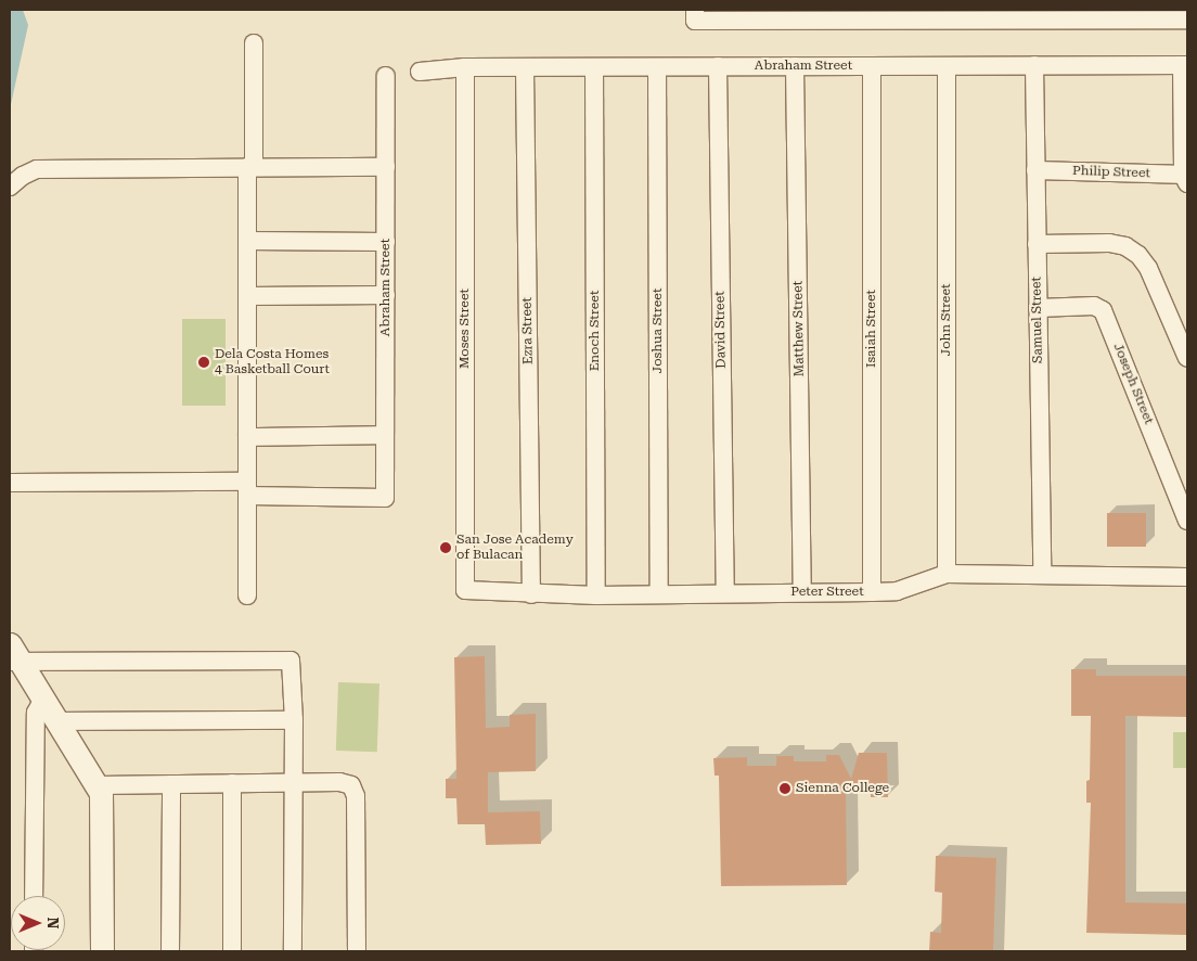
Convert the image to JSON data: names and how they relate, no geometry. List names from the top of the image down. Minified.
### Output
{"streets":{"street":["Abraham Street","Philip Street","John Street","Samuel Street","Moses Street","Matthew Street","Isaiah Street","David Street","Ezra Street","Enoch Street","Joshua Street","Joseph Street","Peter Street"]},"crossings":[["Abraham Street","John Street"],["Abraham Street","Samuel Street"],["Abraham Street","Moses Street"],["Abraham Street","Matthew Street"],["Abraham Street","Isaiah Street"],["Abraham Street","David Street"],["Abraham Street","Ezra Street"],["Abraham Street","Enoch Street"],["Abraham Street","Joshua Street"],["Philip Street","Samuel Street"],["John Street","Peter Street"],["Samuel Street","Joseph Street"],["Samuel Street","Peter Street"],["Moses Street","Peter Street"],["Matthew Street","Peter Street"],["Isaiah Street","Peter Street"],["David Street","Peter Street"],["Ezra Street","Peter Street"],["Enoch Street","Peter Street"],["Joshua Street","Peter Street"]],"places":["Dela Costa Homes 4 Basketball Court","San Jose Academy of Bulacan","Sienna College"],"north":"right"}
